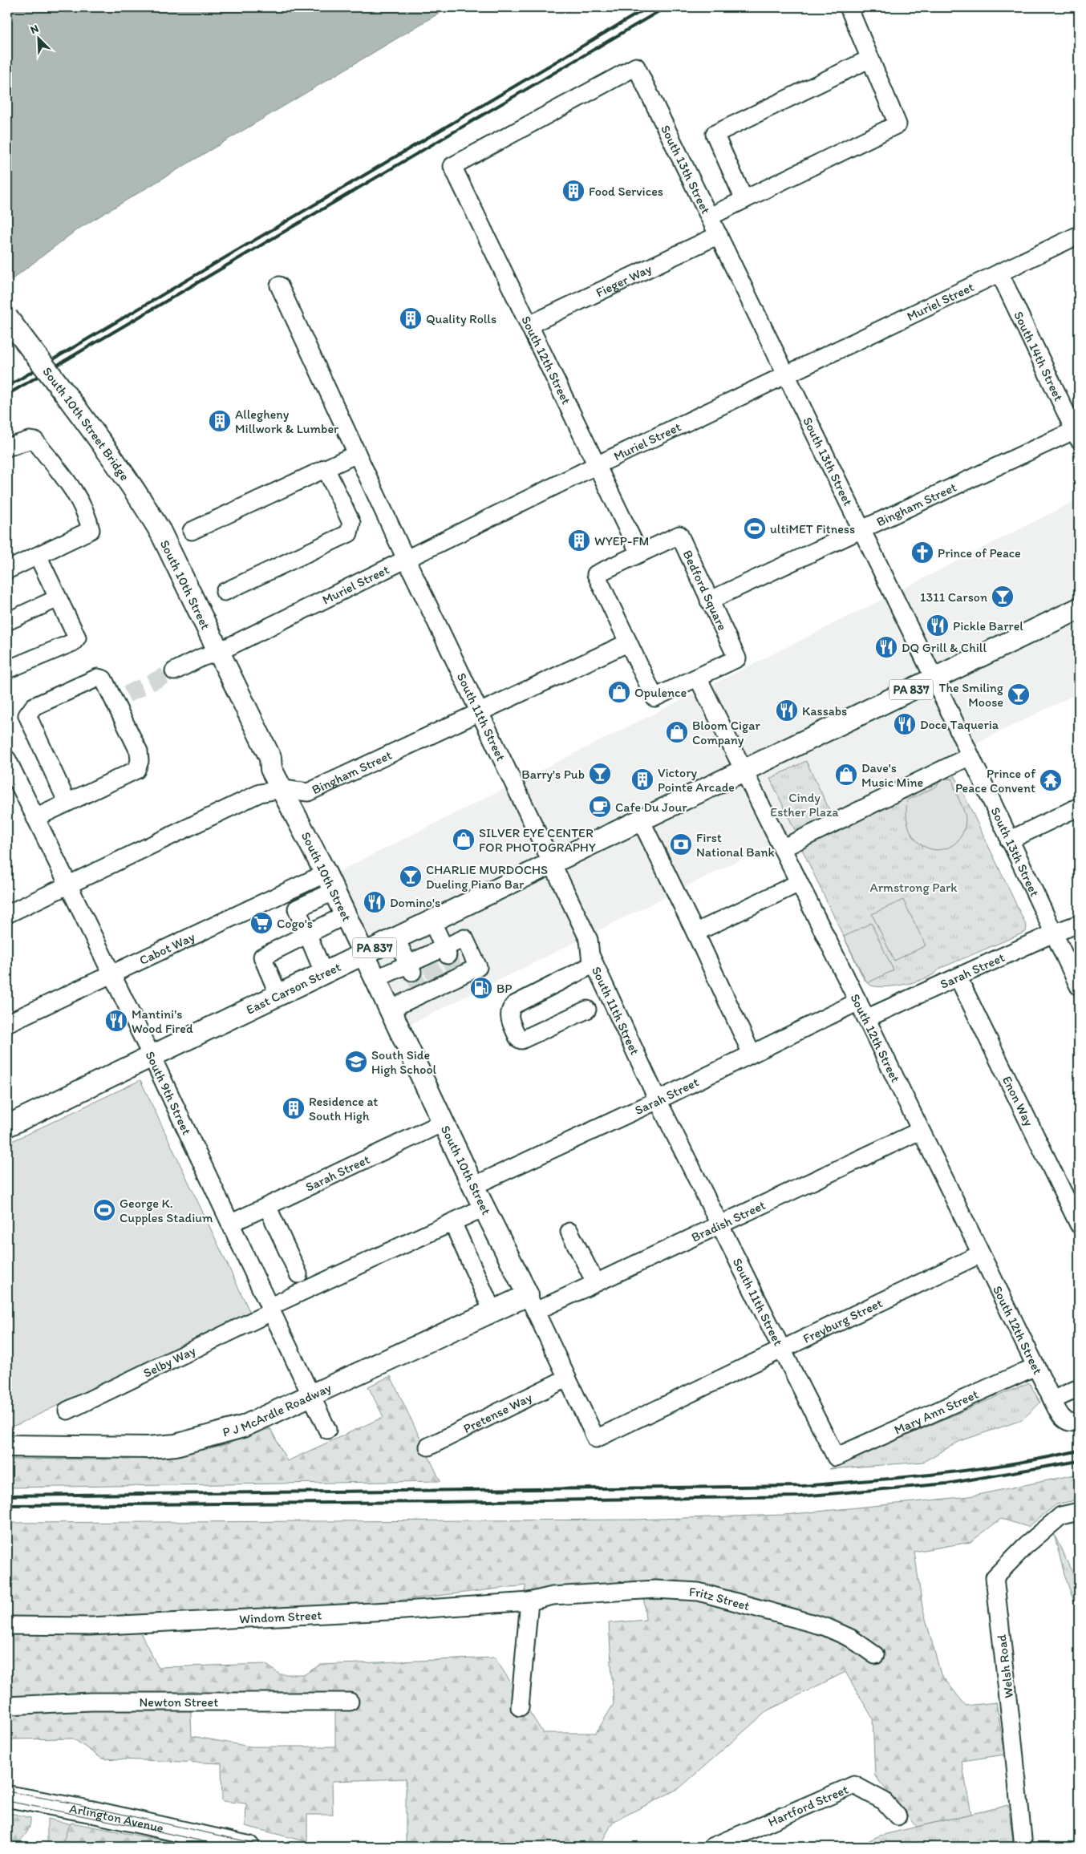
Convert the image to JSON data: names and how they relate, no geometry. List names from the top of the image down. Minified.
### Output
{"streets":{"main road":["South 10th Street Bridge","South 10th Street","PA 837","East Carson Street","P J McArdle Roadway","Arlington Avenue"],"street":["South 13th Street","Fieger Way","Muriel Street","South 14th Street","South 12th Street","Bingham Street","Bedford Square","South 11th Street","Cabot Way","Sarah Street","South 9th Street","Enon Way","Bradish Street","Freyburg Street","Selby Way","Mary Ann Street","Pretense Way","Fritz Street","Windom Street","Welsh Road","Newton Street","Hartford Street"]},"crossings":[["South 13th Street","Fieger Way"],["South 13th Street","Muriel Street"],["South 13th Street","South 12th Street"],["South 13th Street","Bingham Street"],["South 13th Street","Sarah Street"],["South 13th Street","East Carson Street"],["Fieger Way","South 12th Street"],["Muriel Street","South 14th Street"],["Muriel Street","South 12th Street"],["Muriel Street","South 10th Street"],["Muriel Street","South 11th Street"],["South 14th Street","Bingham Street"],["South 12th Street","Bedford Square"],["South 12th Street","Sarah Street"],["South 12th Street","East Carson Street"],["South 12th Street","Bradish Street"],["South 12th Street","Freyburg Street"],["South 12th Street","Mary Ann Street"],["South 10th Street Bridge","South 10th Street"],["Bingham Street","South 10th Street"],["Bingham Street","Bedford Square"],["Bingham Street","South 11th Street"],["Bingham Street","South 9th Street"],["South 10th Street","Cabot Way"],["South 10th Street","Sarah Street"],["South 10th Street","East Carson Street"],["South 10th Street","Bradish Street"],["South 10th Street","Freyburg Street"],["South 10th Street","Selby Way"],["South 10th Street","P J McArdle Roadway"],["South 10th Street","Pretense Way"],["South 11th Street","Sarah Street"],["South 11th Street","East Carson Street"],["South 11th Street","Bradish Street"],["South 11th Street","Freyburg Street"],["South 11th Street","Mary Ann Street"],["Cabot Way","South 9th Street"],["Sarah Street","South 9th Street"],["Sarah Street","Enon Way"],["East Carson Street","South 9th Street"],["South 9th Street","Selby Way"],["South 9th Street","P J McArdle Roadway"],["Bradish Street","P J McArdle Roadway"],["Fritz Street","Windom Street"]],"parks":["Cindy Esther Plaza","Armstrong Park"],"places":{"building":["Food Services","Quality Rolls","Allegheny Millwork & Lumber","WYEP-FM","Victory Pointe Arcade","Residence at South High"],"sports":["ultiMET Fitness","George K. Cupples Stadium"],"church":["Prince of Peace"],"bar":["1311 Carson","The Smiling Moose","Barry's Pub","CHARLIE MURDOCHS Dueling Piano Bar"],"restaurant":["Pickle Barrel","DQ Grill & Chill","Kassabs","Doce Taqueria","Domino's","Mantini's Wood Fired"],"shop":["Opulence","Bloom Cigar Company","Dave's Music Mine","SILVER EYE CENTER FOR PHOTOGRAPHY"],"temple":["Prince of Peace Convent"],"cafe":["Cafe Du Jour"],"bank":["First National Bank"],"supermarket":["Cogo's"],"fuel station":["BP"],"school or university":["South Side High School"]},"north":"top left"}
